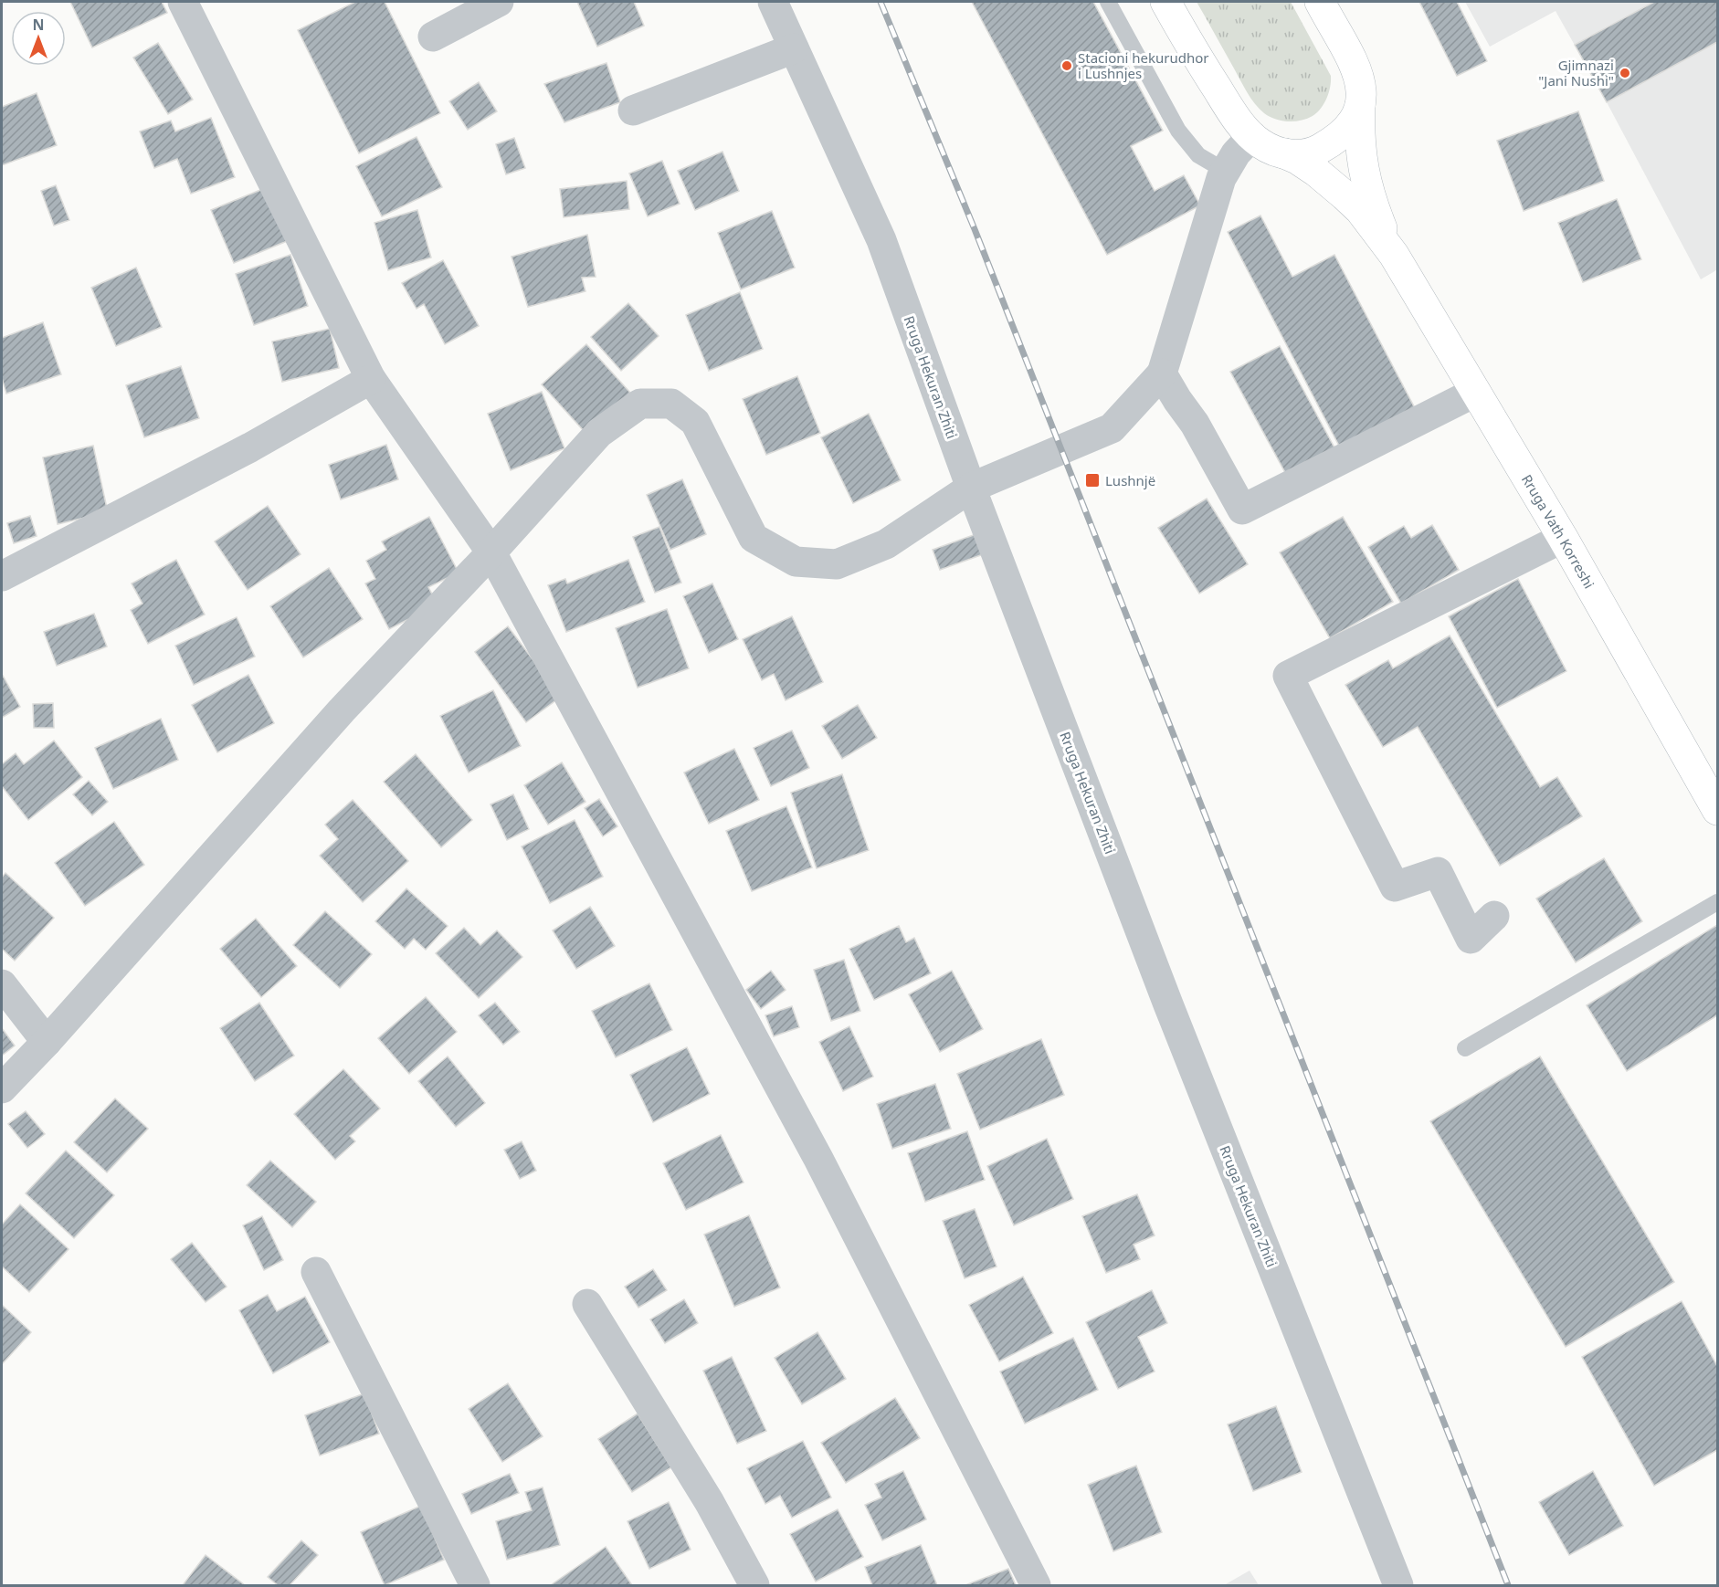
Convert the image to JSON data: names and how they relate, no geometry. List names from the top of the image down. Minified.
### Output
{"streets":{"main road":["Rruga Vath Korreshi"],"street":["Rruga Hekuran Zhiti"]},"places":{"other":["Stacioni hekurudhor i Lushnjes","Gjimnazi \"Jani Nushi\""],"transit":["Lushnjë"]},"north":"top"}
